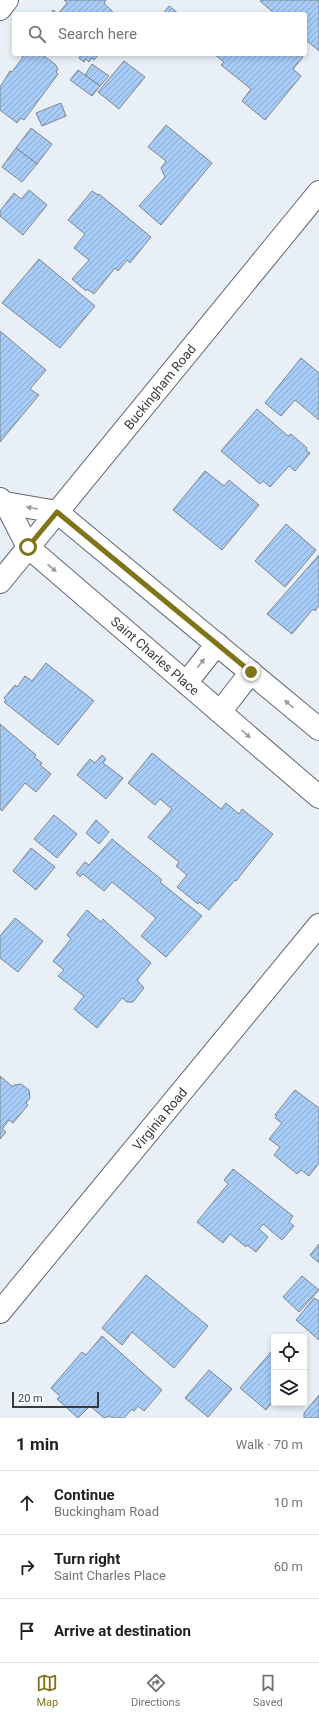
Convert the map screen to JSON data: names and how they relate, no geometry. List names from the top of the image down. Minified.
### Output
{"streets":{"street":["Buckingham Road","Saint Charles Place","Virginia Road"]},"crossings":[["Buckingham Road","Saint Charles Place"]],"scale_bar":"20 m","page":{"search":"Search here","scale":"20 m","heading":["1 min","Walk · 70 m"],"list":[["Continue","Buckingham Road","10 m"],["Turn right","Saint Charles Place","60 m"],"Arrive at destination"],"nav":["Map","Directions","Saved"]}}
